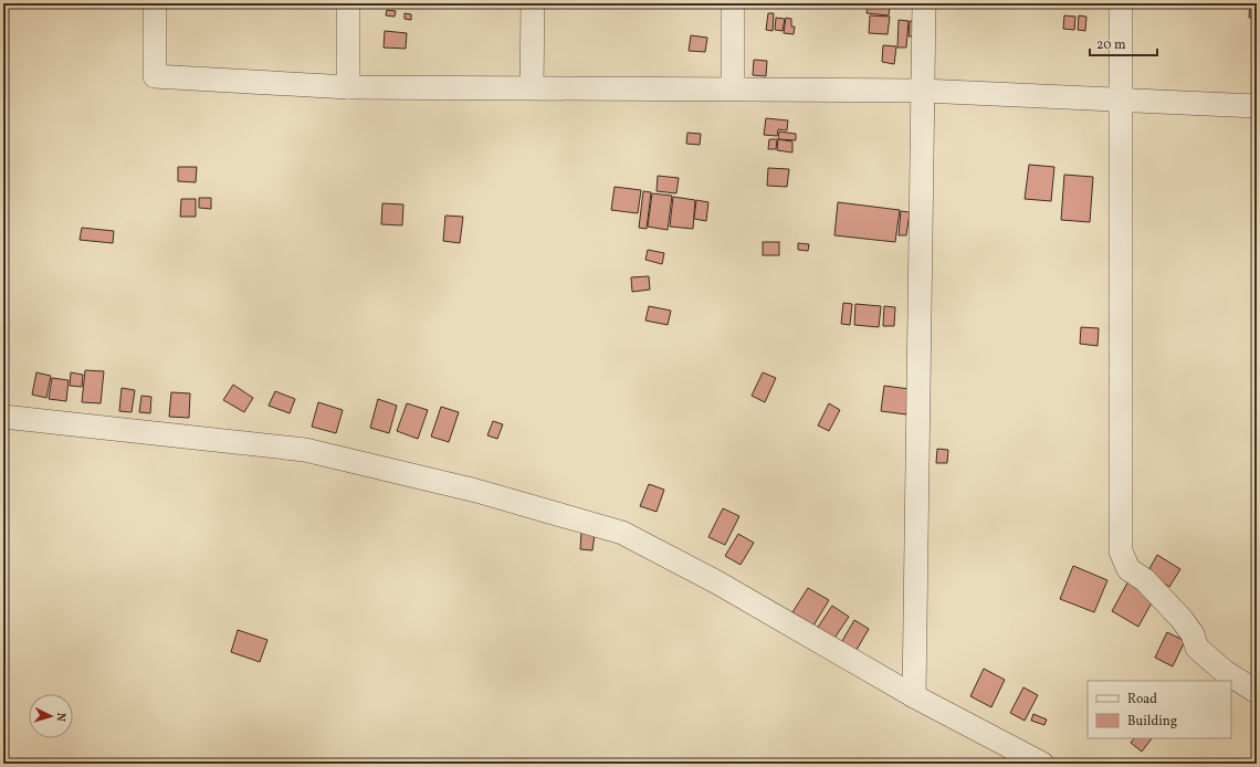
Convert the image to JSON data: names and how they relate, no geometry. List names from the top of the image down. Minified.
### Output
{"legend":["Road","Building"],"scale_bar":"20 m","north":"right"}
